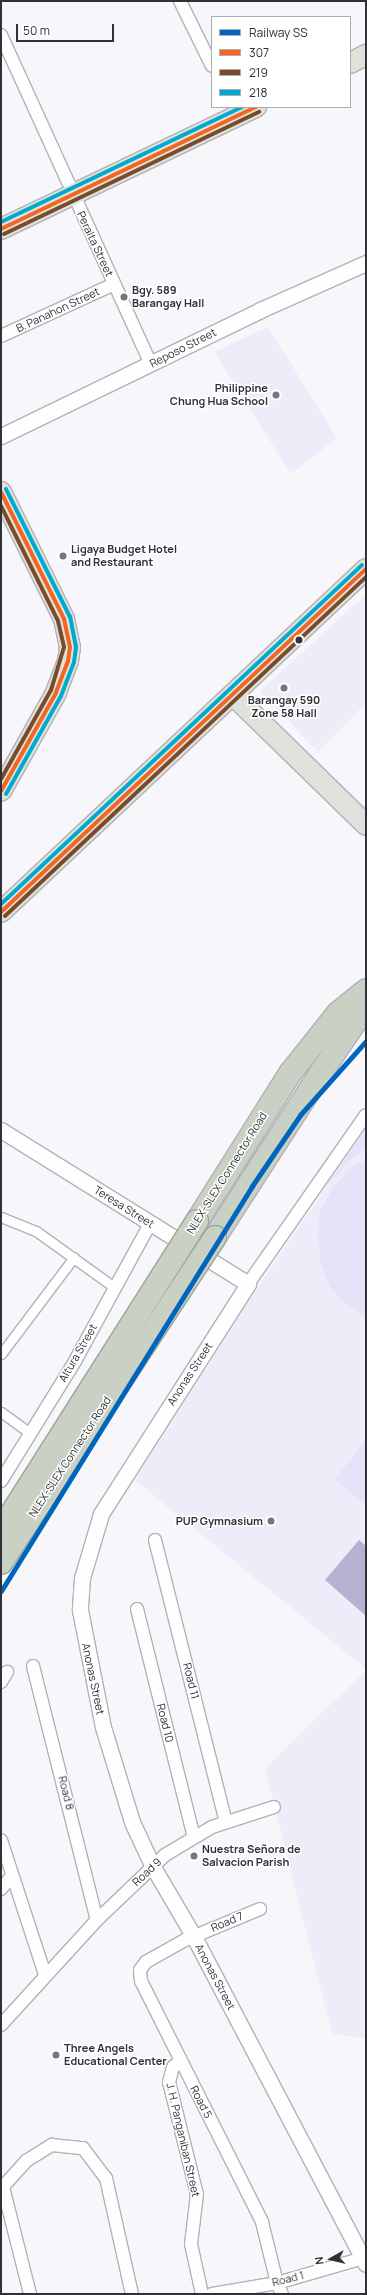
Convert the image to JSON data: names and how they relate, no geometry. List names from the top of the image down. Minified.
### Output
{"streets":{"highway":["NLEX-SLEX Connector Road"],"street":["Peralta Street","B. Panahon Street","Reposo Street","Teresa Street","Altura Street","Anonas Street","Road 11","Road 10","Road 8","Road 9","Road 7","Road 5","J. H. Panganiban Street","Road 1"]},"crossings":[["Peralta Street","B. Panahon Street"],["Peralta Street","Reposo Street"],["Teresa Street","Altura Street"],["Teresa Street","Anonas Street"],["Anonas Street","Road 9"],["Anonas Street","Road 7"],["Anonas Street","Road 5"],["Anonas Street","Road 1"],["Road 11","Road 9"],["Road 10","Road 9"],["Road 8","Road 9"],["Road 7","Road 5"],["Road 5","J. H. Panganiban Street"],["Road 5","Road 1"]],"places":["Bgy. 589 Barangay Hall","Philippine Chung Hua School","Ligaya Budget Hotel and Restaurant","Barangay 590 Zone 58 Hall","PUP Gymnasium","Nuestra Señora de Salvacion Parish","Three Angels Educational Center"],"lines":["transit line 307","transit line 218","transit line 219","rail line SS"],"legend":["Railway SS","307","219","218"],"scale_bar":"50 m","north":"left"}
